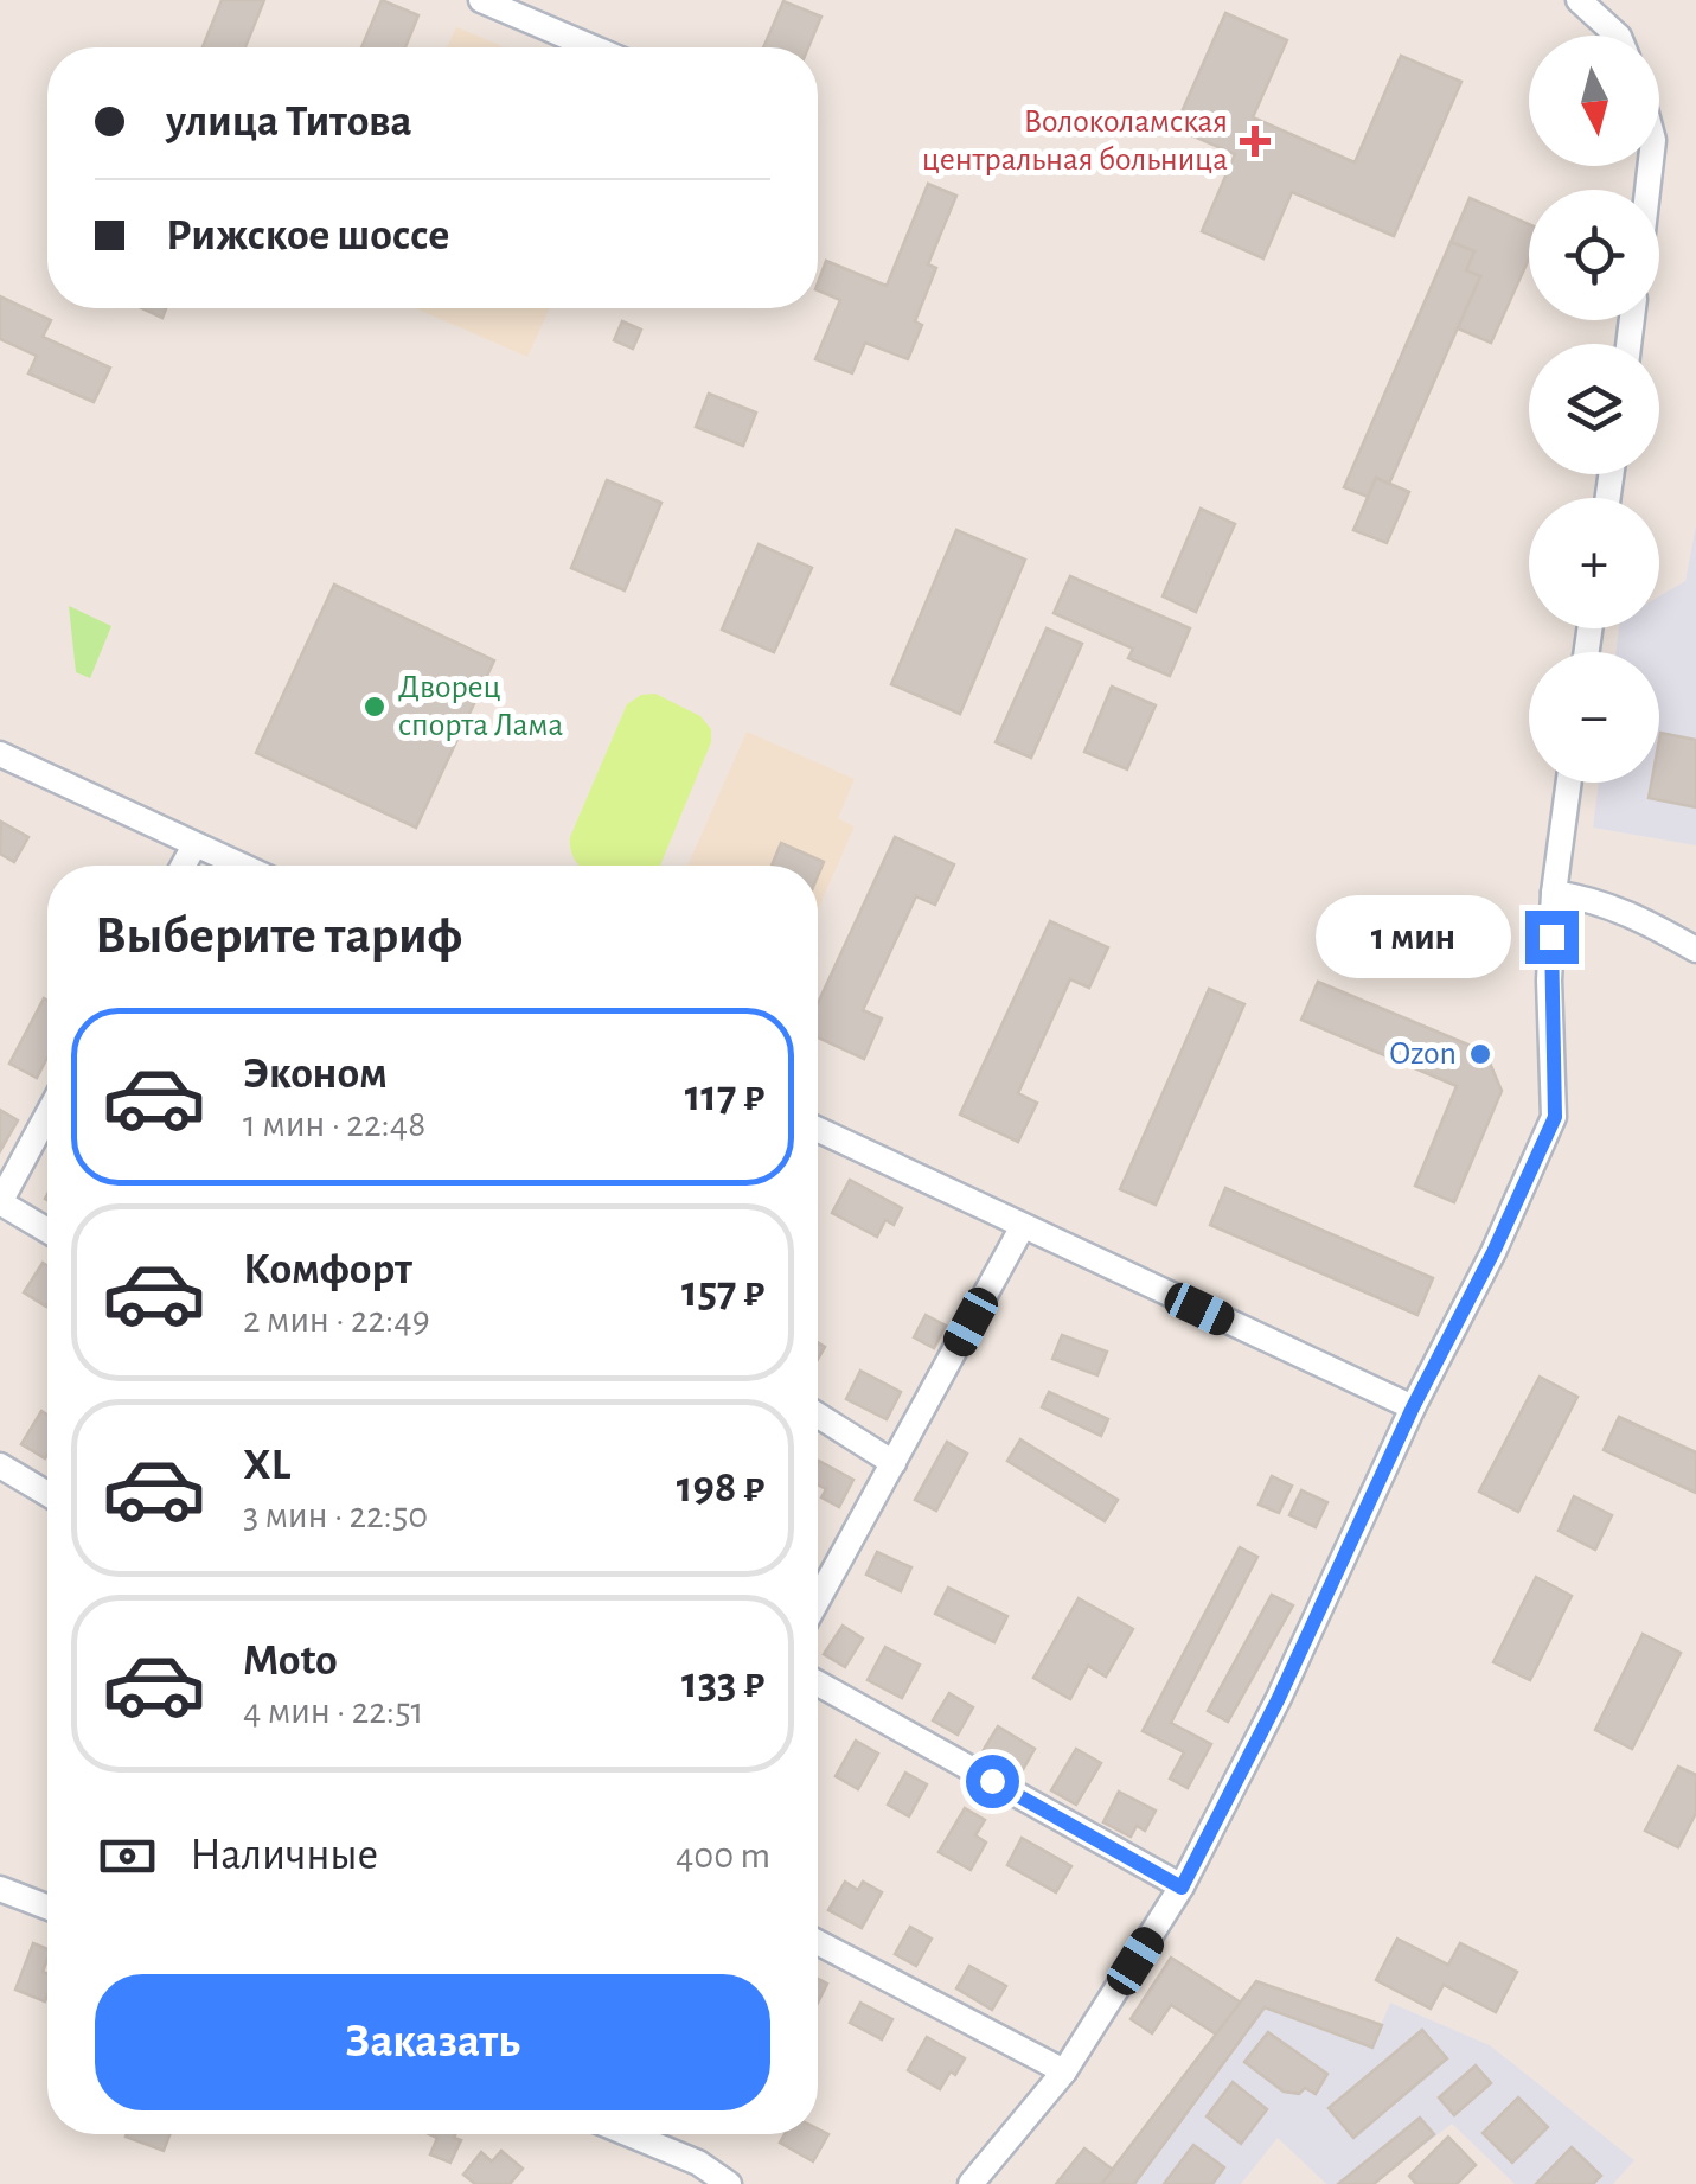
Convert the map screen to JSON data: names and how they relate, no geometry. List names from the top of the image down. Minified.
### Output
{"places":{"health":["Волоколамская центральная больница"],"other":["Дворец спорта Лама","Ozon"]},"north":"bottom","page":{"map_buttons":["+","−"],"banner":["улица Титова","Рижское шоссе"],"heading":"Выберите тариф","bubble":"1 мин","list":[{"name":"Эконом","note":"1 мин · 22:48","value":"117 ₽"},{"name":"Комфорт","note":"2 мин · 22:49","value":"157 ₽"},{"name":"XL","note":"3 мин · 22:50","value":"198 ₽"},{"name":"Moto","note":"4 мин · 22:51","value":"133 ₽"}],"pay":["Наличные","400 m"],"buttons":"Заказать"}}
